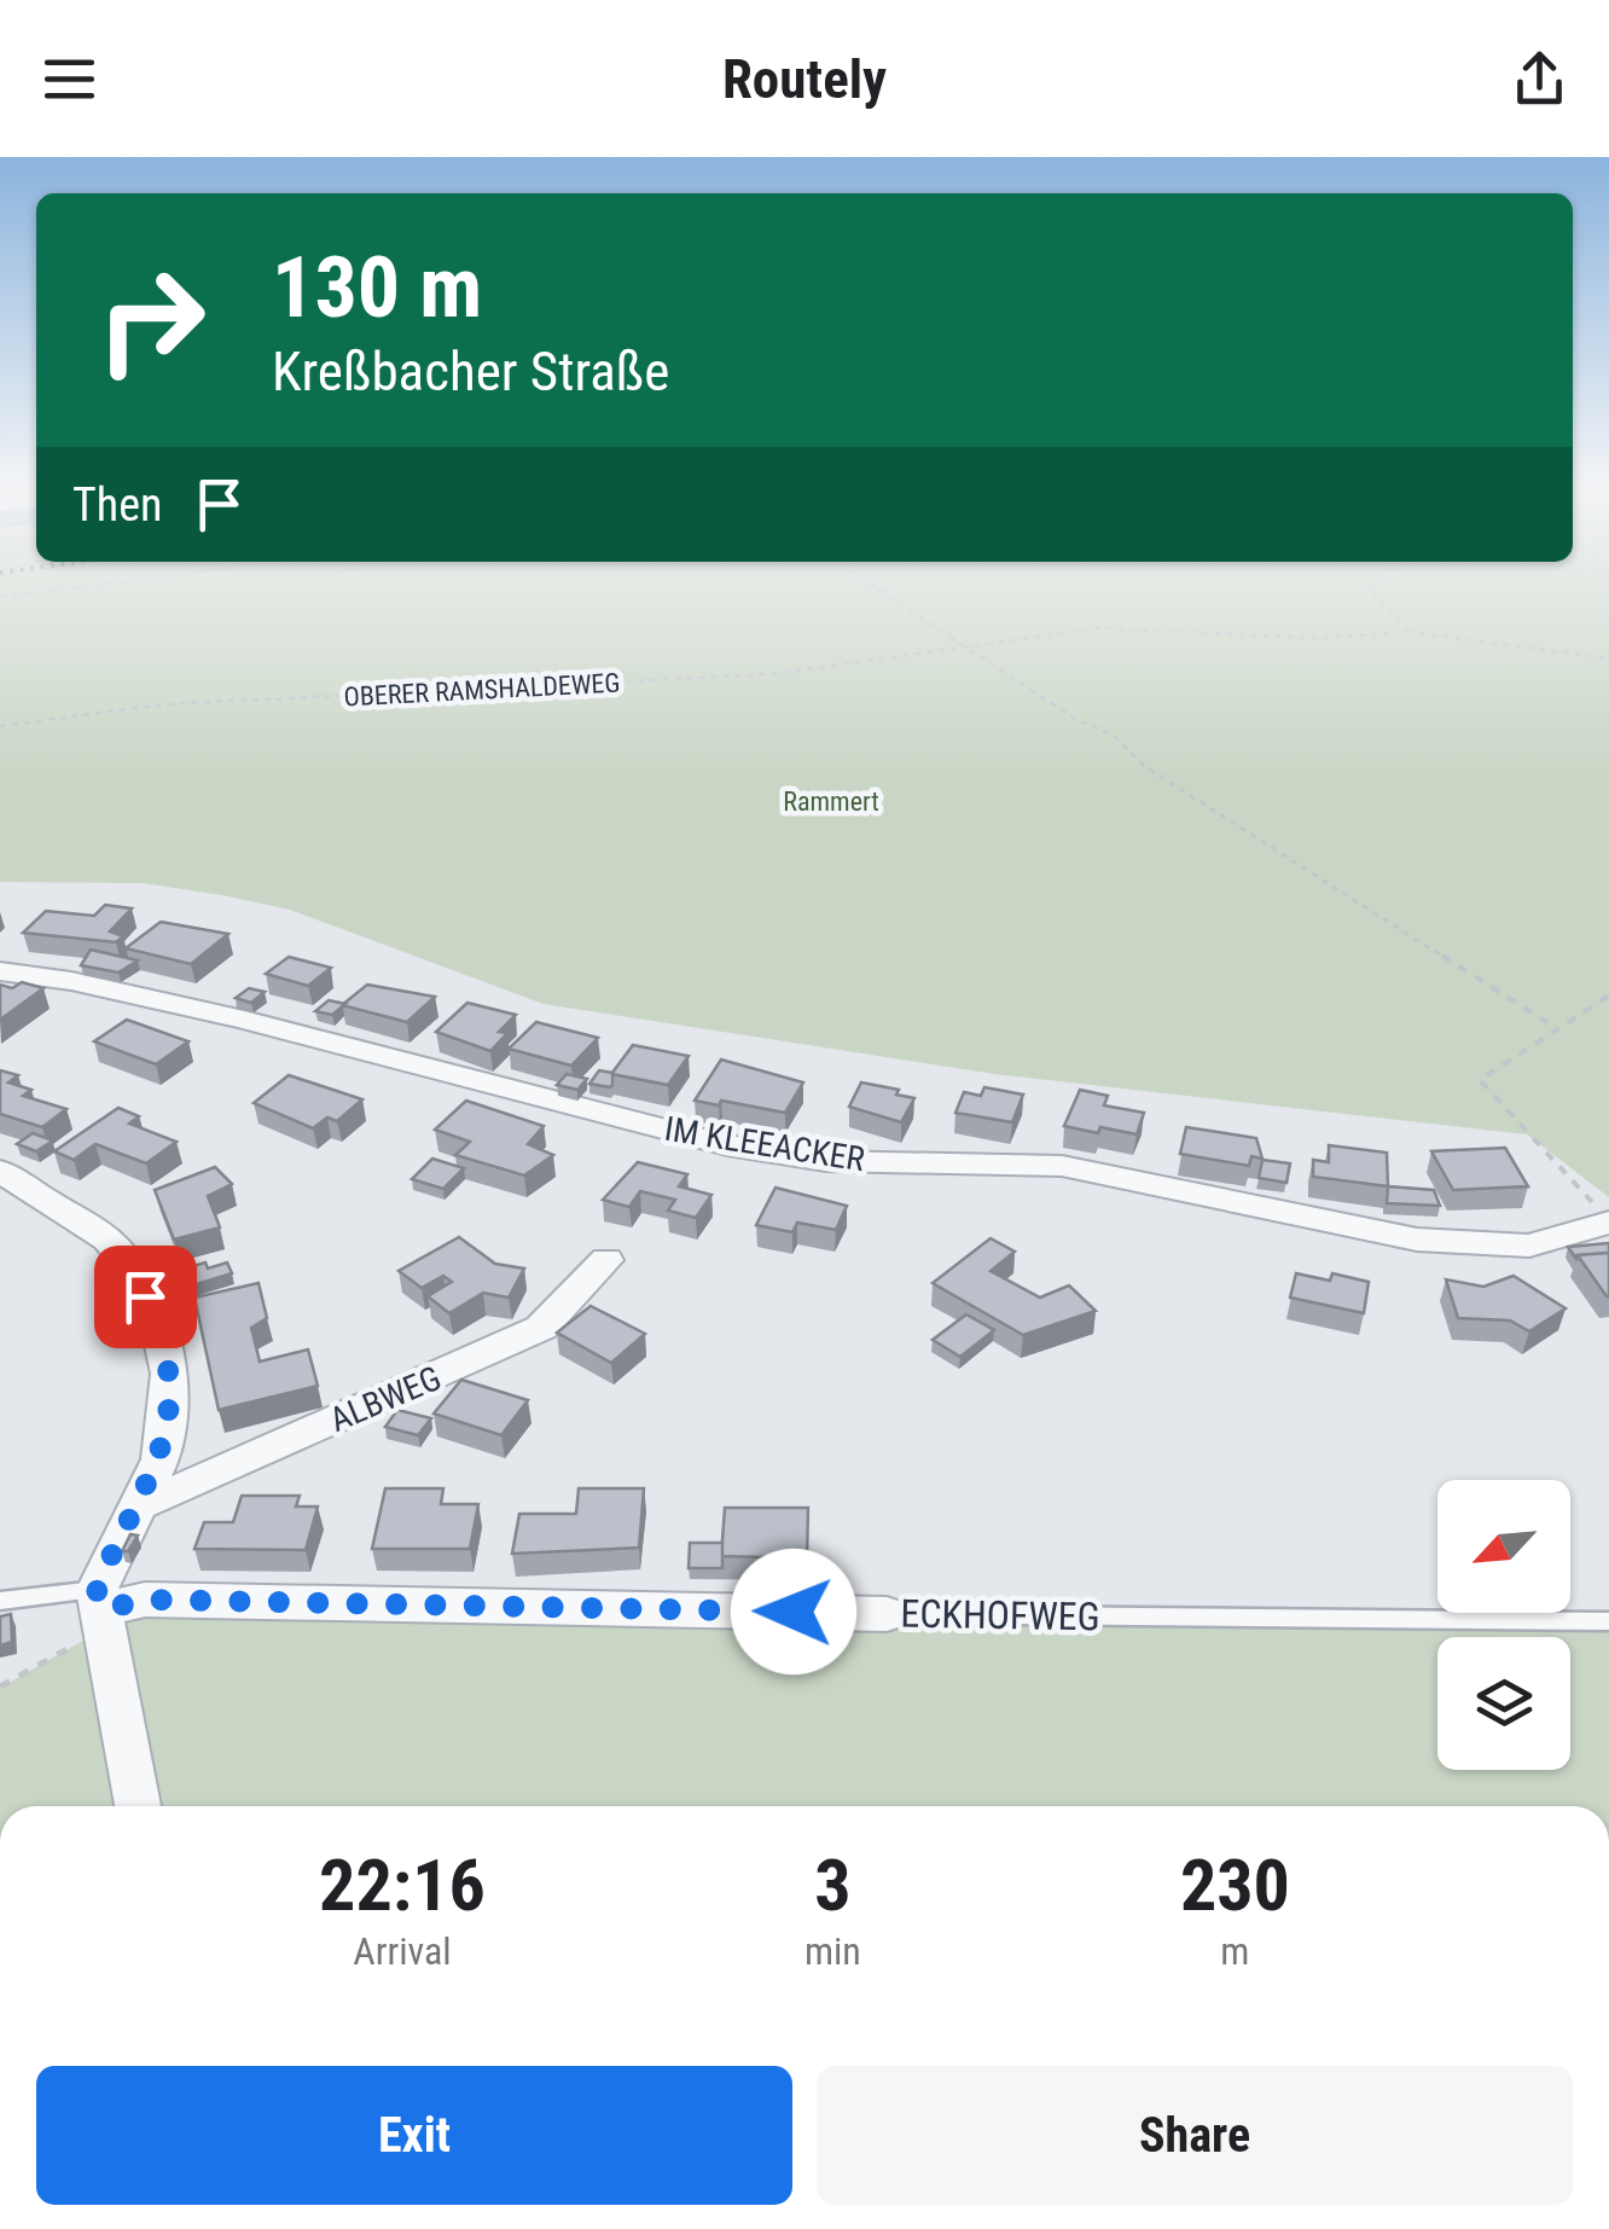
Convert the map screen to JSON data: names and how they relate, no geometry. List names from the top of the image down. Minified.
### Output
{"streets":{"street":["IM KLEEACKER","ALBWEG","ECKHOFWEG"],"path":["OBERER RAMSHALDEWEG"]},"parks":["Rammert"],"north":"bottom left","page":{"header":"Routely","turn":["130 m","Kreßbacher Straße"],"then":"Then","eta":["22:16","Arrival","3","min","230","m"],"buttons":["Exit","Share"]}}
